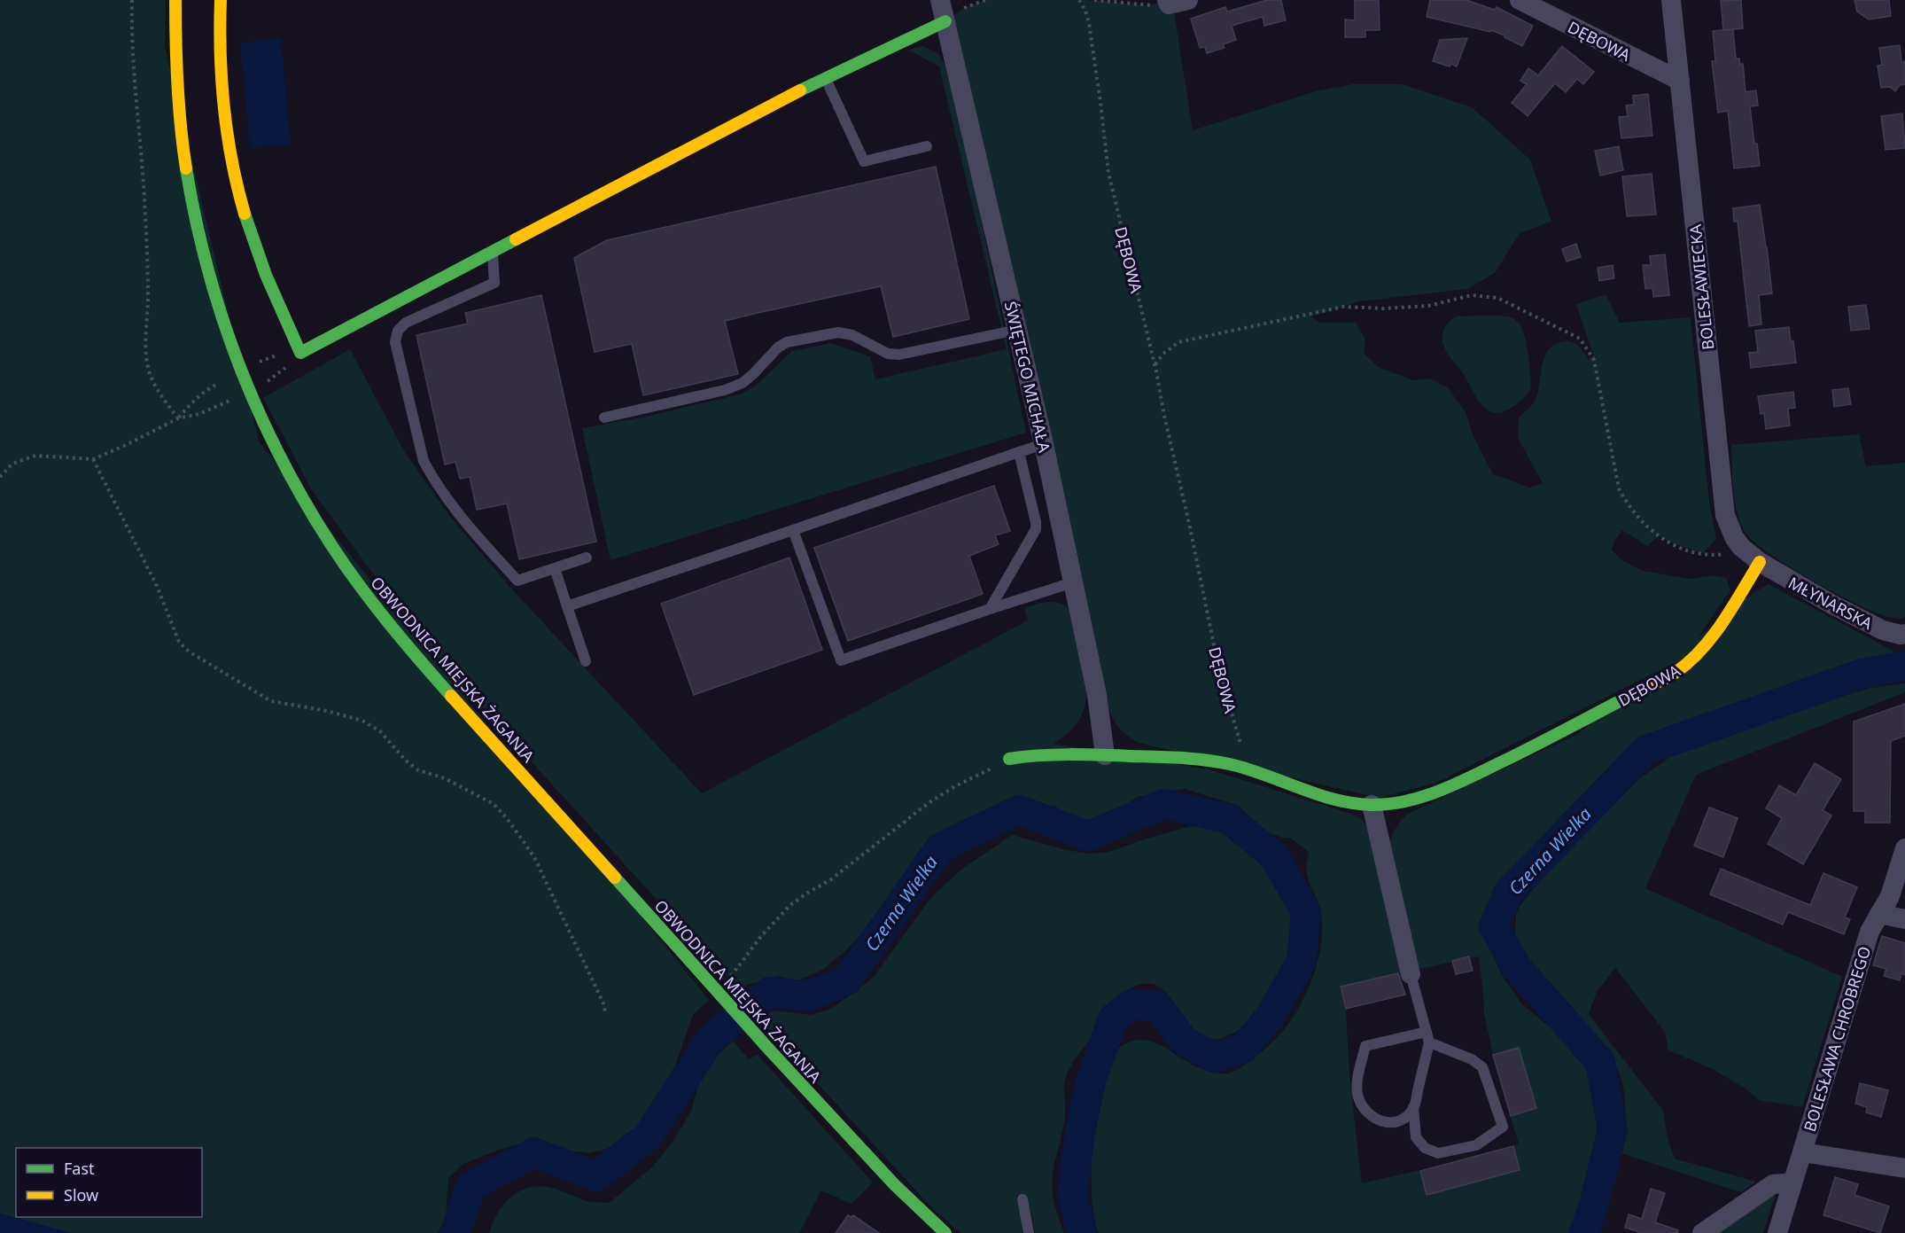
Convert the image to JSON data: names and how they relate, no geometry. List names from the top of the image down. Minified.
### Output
{"streets":{"street":["DĘBOWA","BOLESŁAWIECKA","ŚWIĘTEGO MICHAŁA","MŁYNARSKA","OBWODNICA MIEJSKA ŻAGANIA","BOLESŁAWA CHROBREGO"]},"crossings":[["DĘBOWA","BOLESŁAWIECKA"],["DĘBOWA","MŁYNARSKA"],["BOLESŁAWIECKA","MŁYNARSKA"]],"water":["Czerna Wielka"],"legend":["Fast","Slow"]}
